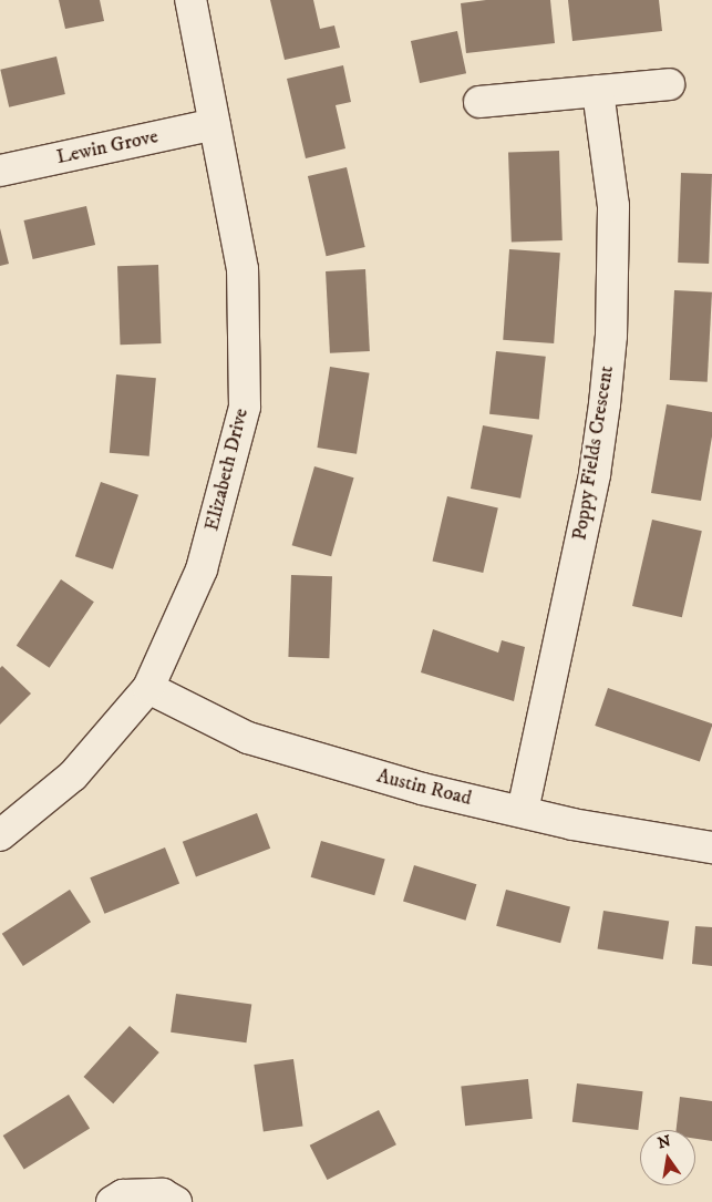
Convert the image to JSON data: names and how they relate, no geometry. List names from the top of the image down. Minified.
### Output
{"streets":{"street":["Lewin Grove","Poppy Fields Crescent","Elizabeth Drive","Austin Road"]},"crossings":[["Lewin Grove","Elizabeth Drive"],["Poppy Fields Crescent","Austin Road"],["Elizabeth Drive","Austin Road"]],"north":"top"}
